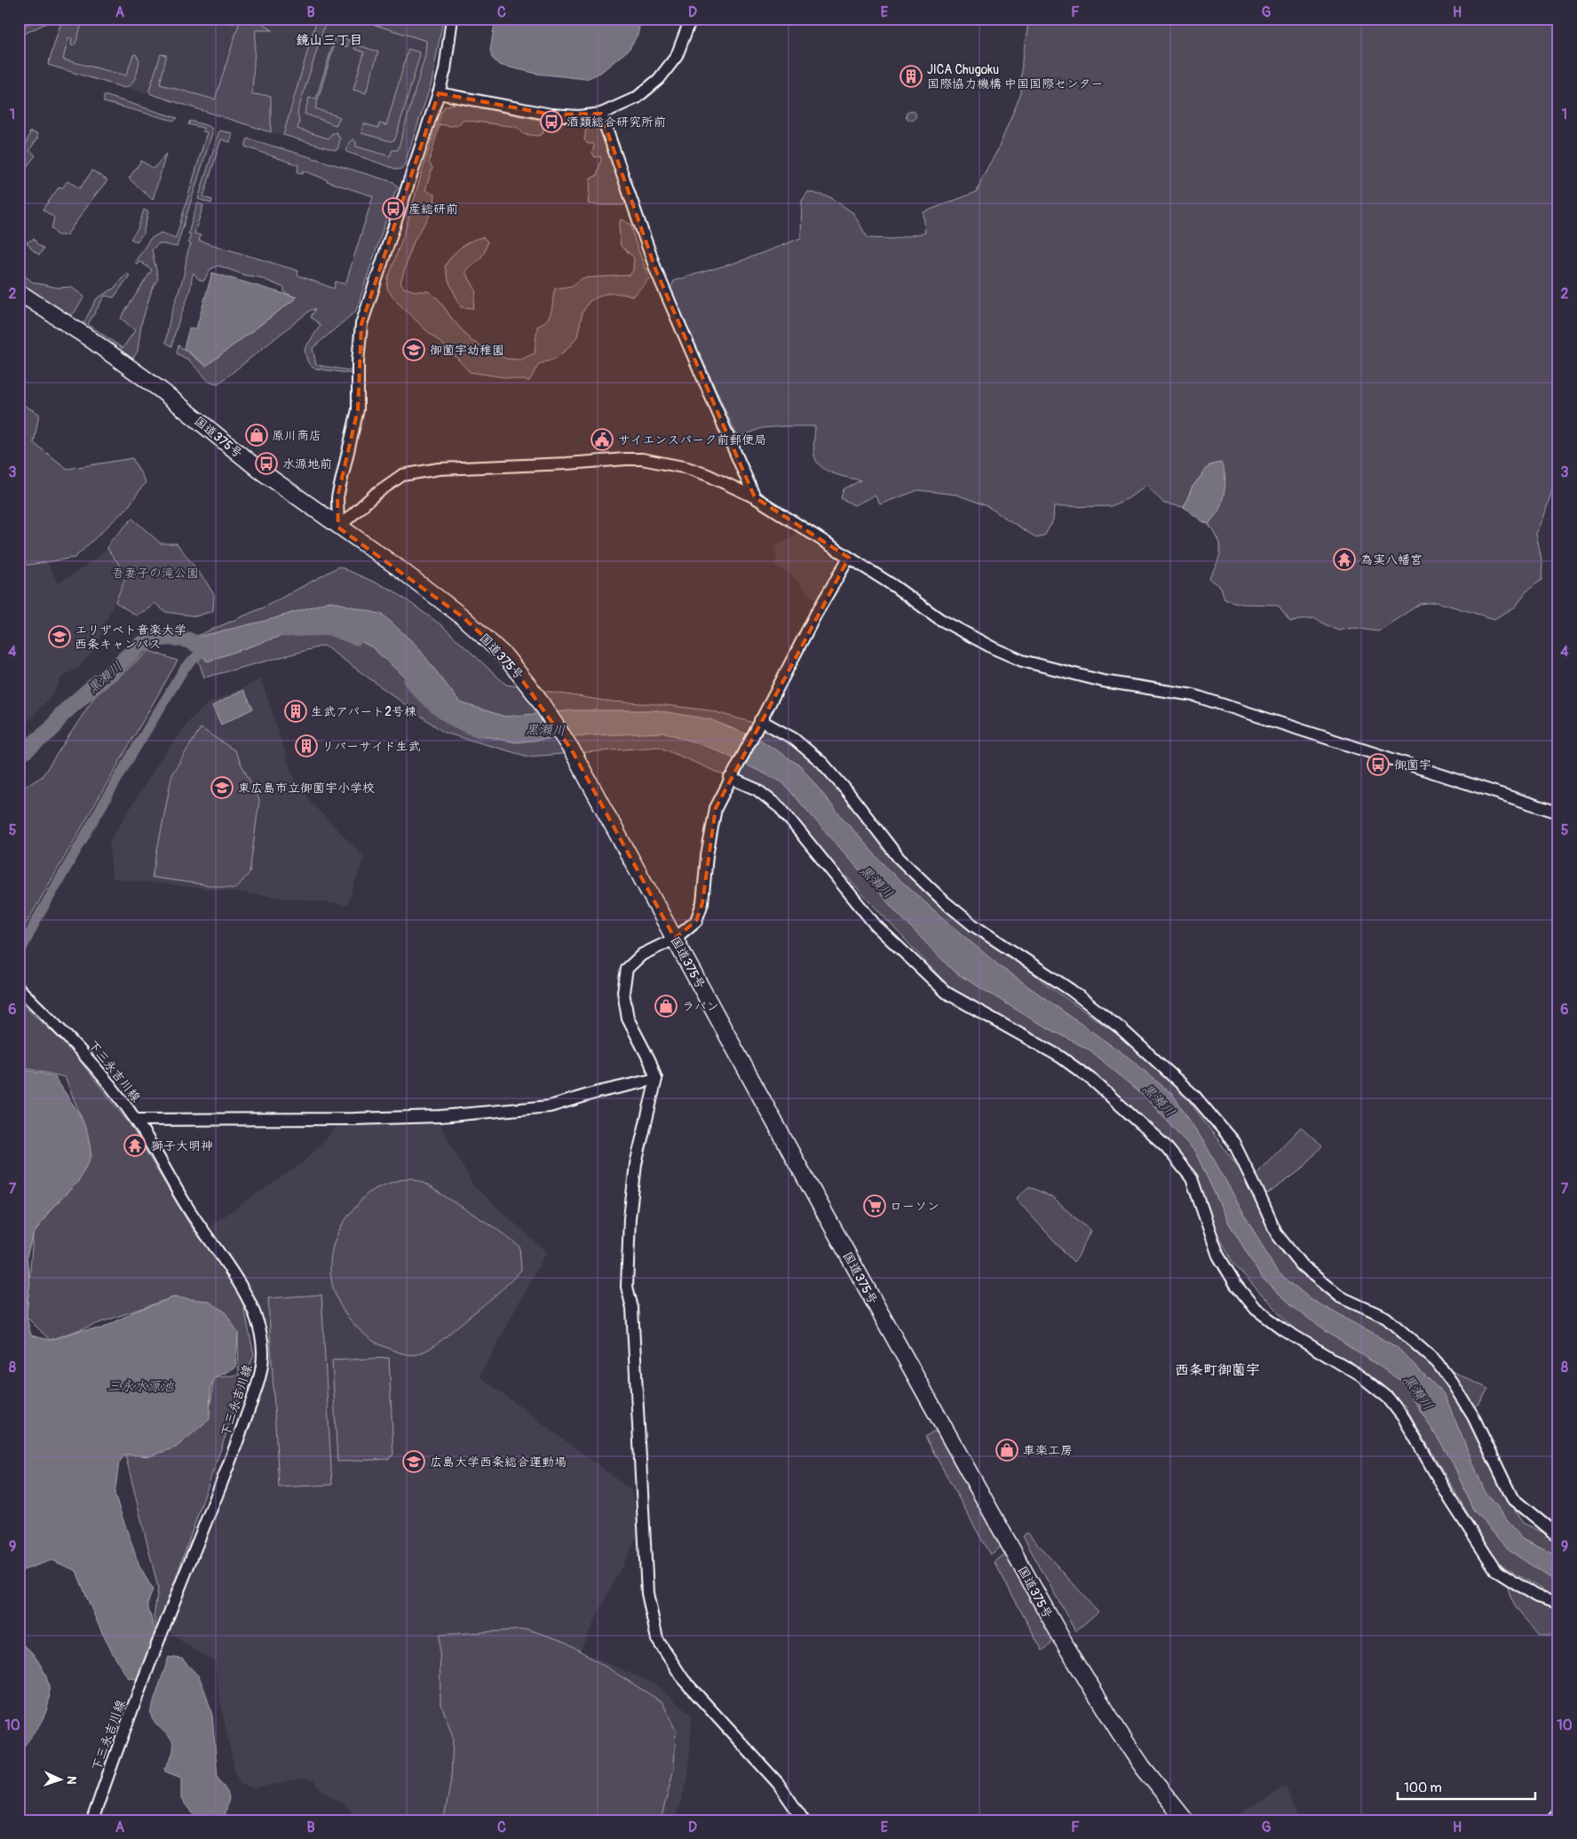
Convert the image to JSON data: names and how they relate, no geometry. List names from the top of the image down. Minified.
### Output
{"streets":{"highway":["国道375号"],"street":["下三永吉川線"]},"districts":["鏡山三丁目","西条町御薗宇"],"water":["黒瀬川","三永水源池"],"parks":["吾妻子の滝公園"],"places":{"building":["JICA Chugoku 国際協力機構 中国国際センター","生武アパート2号棟","リバーサイド生武"],"bus stop":["酒類総合研究所前","産総研前","水源地前","御薗宇"],"school or university":["御薗宇幼稚園","エリザベト音楽大学 西条キャンパス","東広島市立御薗宇小学校","広島大学西条総合運動場"],"shop":["原川商店","ラパン","車楽工房"],"public building":["サイエンスパーク前郵便局"],"temple":["為実八幡宮","獅子大明神"],"supermarket":["ローソン"]},"scale_bar":"100 m","north":"right","grid":{"columns":["A","B","C","D","E","F","G","H"],"rows":["1","2","3","4","5","6","7","8","9","10"]}}
